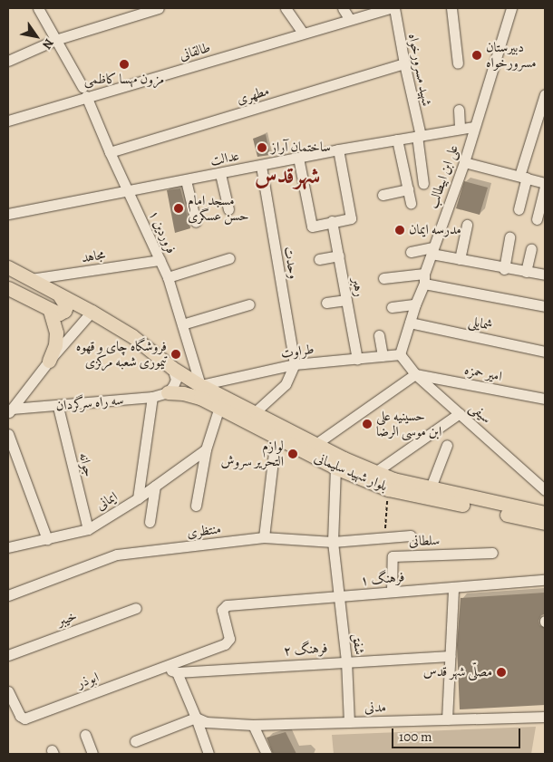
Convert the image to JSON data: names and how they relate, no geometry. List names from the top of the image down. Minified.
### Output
{"streets":{"main road":["بلوار شهید سلیمانی"],"street":["طالقانی","شهید مسرورخواه","مطهری","عدالت","علی ابن ابیطالب","فروردین ۱","مجاهد","وحدت","رهبر","شمایلی","طراوت","امیر حمزه","سه راه سرگردان","سیفی","جوانه","ایمانی","منتظری","سلطانی","فرهنگ ۱","خیبر","شفق","فرهنگ ۲","ابوذر","مدنی"]},"crossings":[["طالقانی","فروردین ۱"],["شهید مسرورخواه","مطهری"],["شهید مسرورخواه","عدالت"],["مطهری","فروردین ۱"],["عدالت","علی ابن ابیطالب"],["عدالت","فروردین ۱"],["عدالت","وحدت"],["علی ابن ابیطالب","شمایلی"],["علی ابن ابیطالب","طراوت"],["علی ابن ابیطالب","سیفی"],["فروردین ۱","مجاهد"],["فروردین ۱","طراوت"],["فروردین ۱","بلوار شهید سلیمانی"],["وحدت","طراوت"],["رهبر","طراوت"],["طراوت","سیفی"],["طراوت","بلوار شهید سلیمانی"],["امیر حمزه","سیفی"],["سه راه سرگردان","جوانه"],["سه راه سرگردان","بلوار شهید سلیمانی"],["جوانه","ایمانی"],["بلوار شهید سلیمانی","شفق"],["منتظری","شفق"],["سلطانی","فرهنگ ۱"],["فرهنگ ۱","شفق"],["فرهنگ ۱","ابوذر"],["شفق","فرهنگ ۲"],["شفق","مدنی"],["فرهنگ ۲","ابوذر"]],"districts":["شهرقدس"],"places":["دبیرستان مسرورخواه","مزون مهسا کاظمی","ساختمان آراز","مسجد امام حسن عسگری","مدرسه ایمان","فروشگاه چای و قهوه تیموری شعبه مرکزی","حسینیه علی ابن موسی الرضا","لوازم التحریر سروش","مصلّی شهر قدس"],"scale_bar":"100 m","north":"bottom right"}
